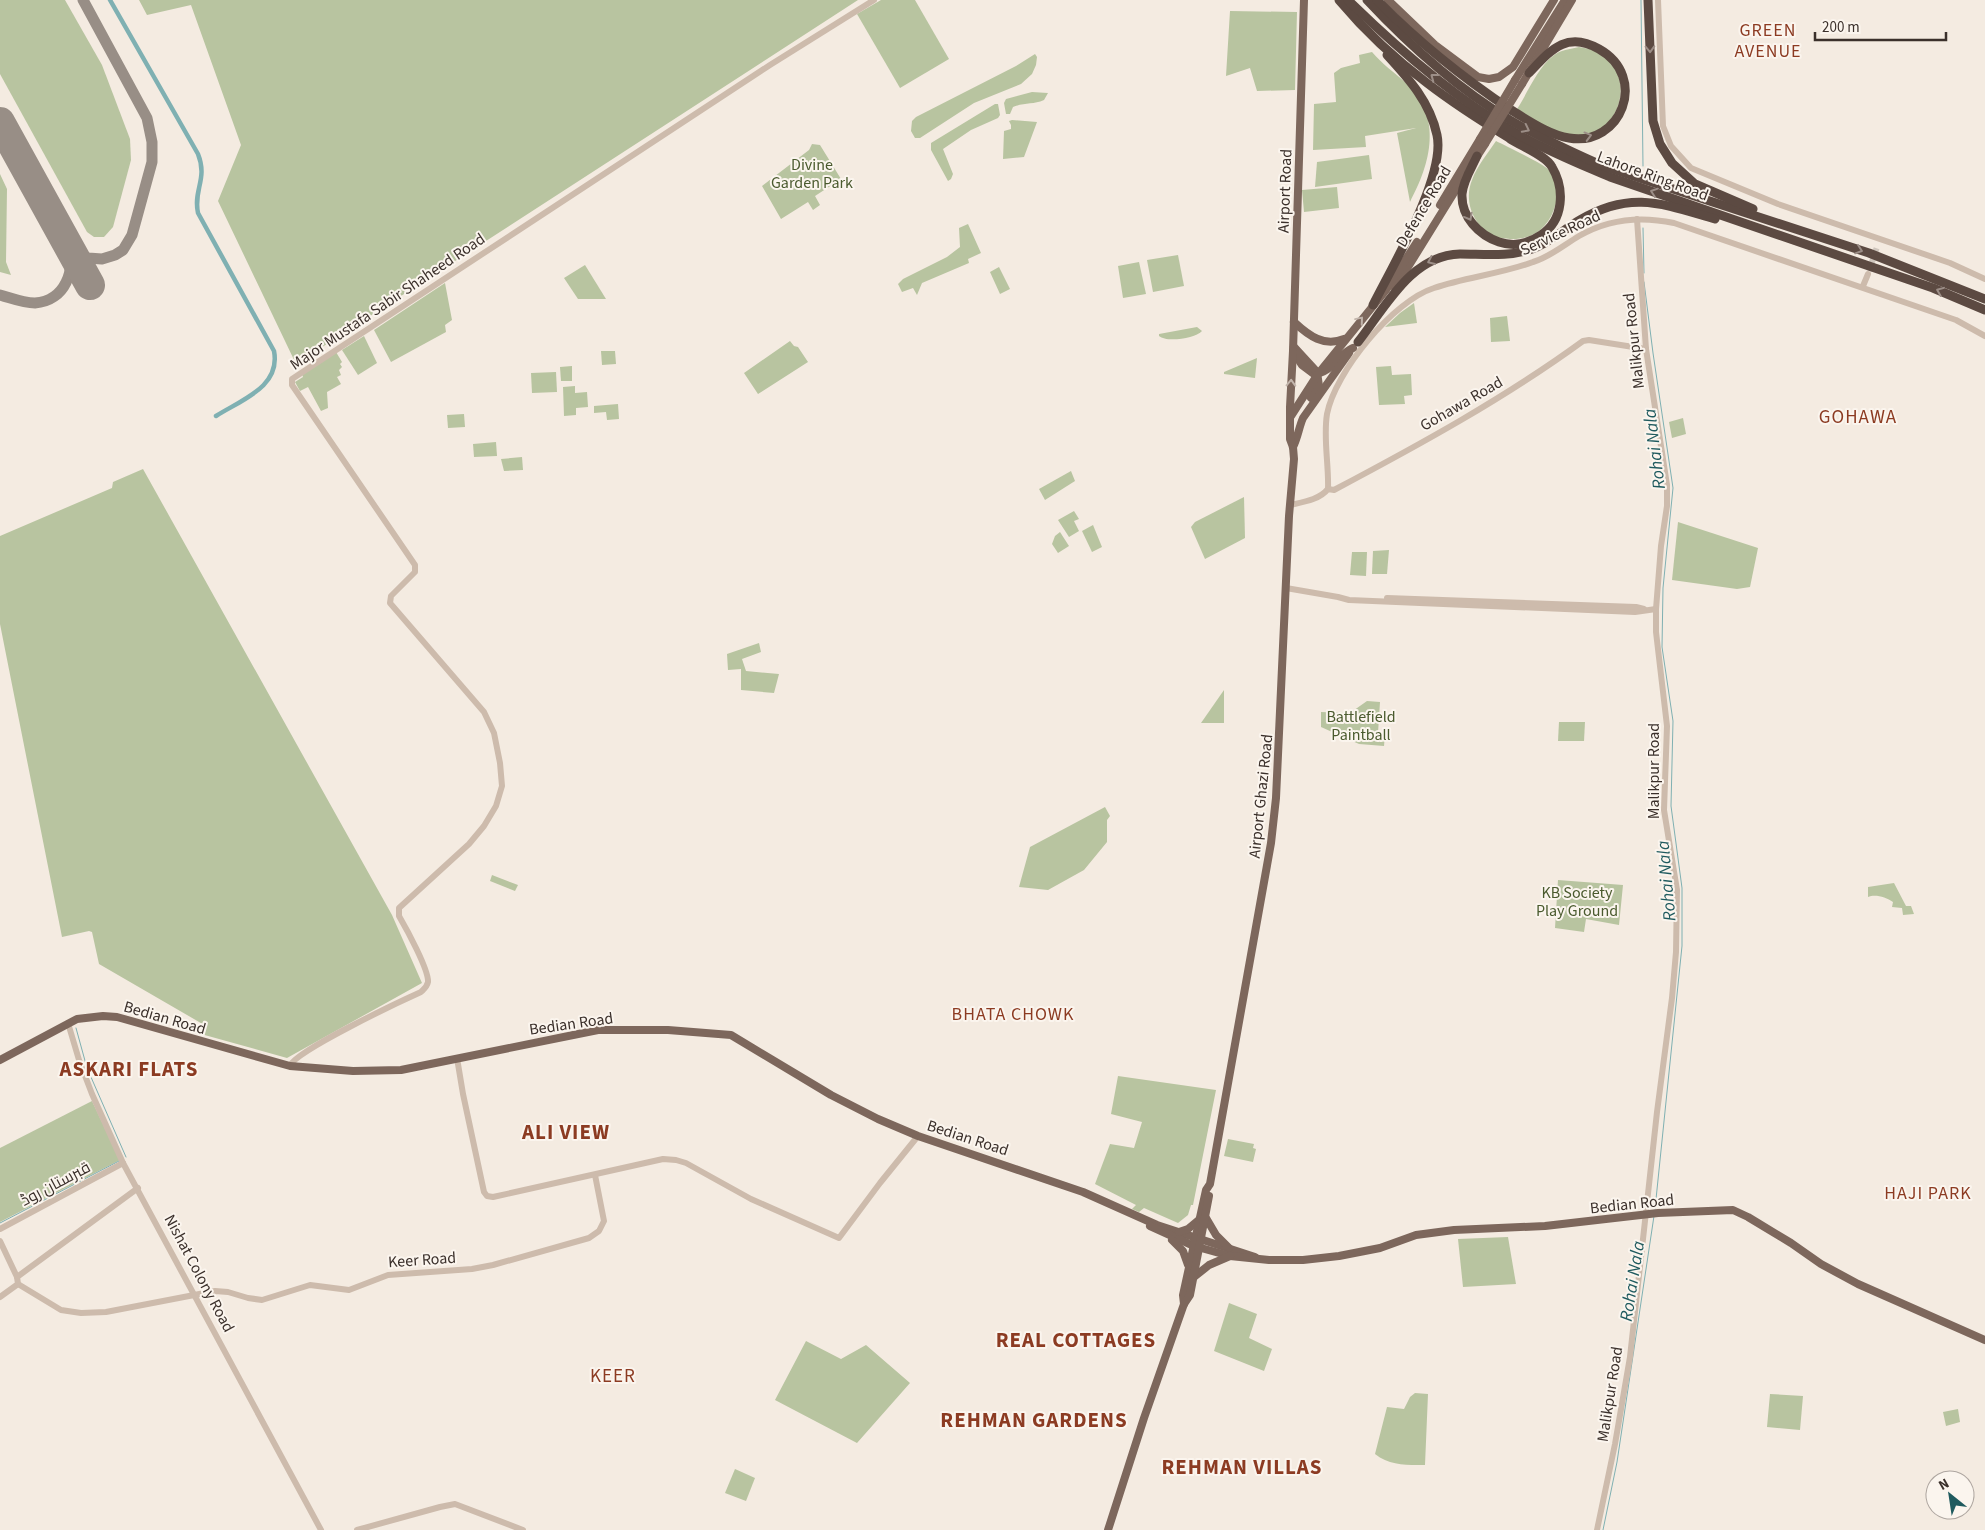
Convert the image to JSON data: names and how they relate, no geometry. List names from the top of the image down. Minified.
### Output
{"streets":{"highway":["Lahore Ring Road"],"main road":["Airport Road","Defence Road","Airport Ghazi Road","Bedian Road"],"street":["Service Road","Major Mustafa Sabir Shaheed Road","Malikpur Road","Gohawa Road","قبرستان روڈ","Keer Road","Nishat Colony Road"]},"crossings":[["Airport Road","Airport Ghazi Road"],["Defence Road","Airport Ghazi Road"],["Service Road","Malikpur Road"],["Service Road","Gohawa Road"],["Major Mustafa Sabir Shaheed Road","Bedian Road"],["Malikpur Road","Gohawa Road"],["Malikpur Road","Bedian Road"],["Gohawa Road","Airport Ghazi Road"],["Airport Ghazi Road","Bedian Road"],["Bedian Road","Nishat Colony Road"],["قبرستان روڈ","Nishat Colony Road"],["Keer Road","Nishat Colony Road"]],"districts":["GREEN AVENUE","GOHAWA","BHATA CHOWK","ASKARI FLATS","ALI VIEW","HAJI PARK","REAL COTTAGES","KEER","REHMAN GARDENS","REHMAN VILLAS"],"water":["Rohai Nala"],"parks":["Divine Garden Park","Battlefield Paintball","KB Society Play Ground"],"scale_bar":"200 m","north":"top left"}
